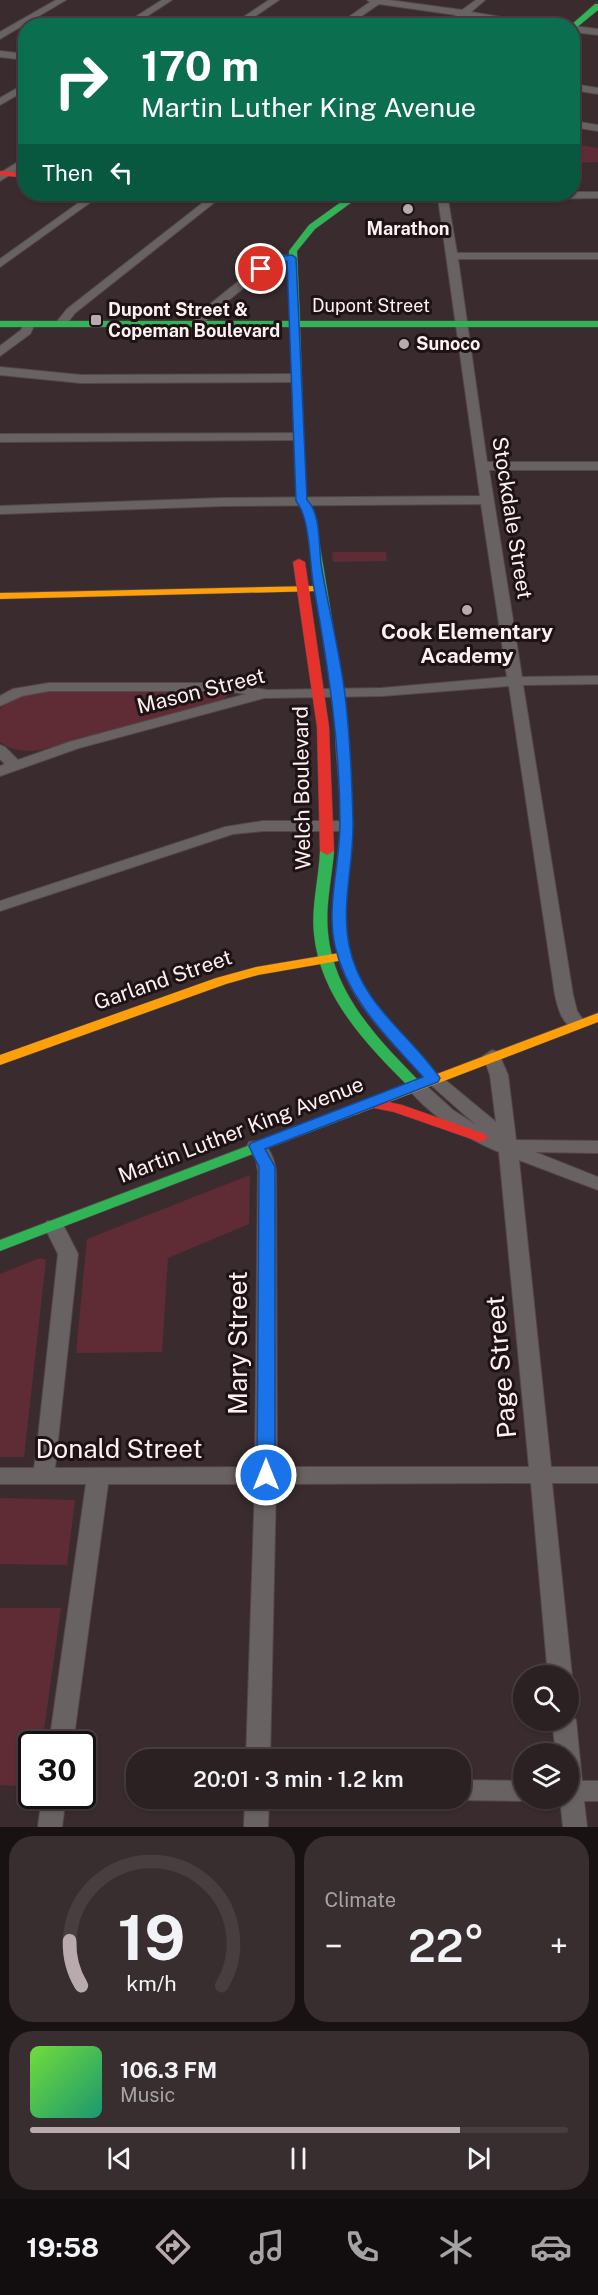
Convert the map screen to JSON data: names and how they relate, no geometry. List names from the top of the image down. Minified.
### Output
{"streets":{"main road":["Dupont Street","Welch Boulevard","Garland Street","Martin Luther King Avenue"],"street":["Stockdale Street","Mason Street","Mary Street","Page Street","Donald Street"]},"crossings":[["Dupont Street","Stockdale Street"],["Dupont Street","Welch Boulevard"],["Stockdale Street","Mason Street"],["Stockdale Street","Martin Luther King Avenue"],["Mason Street","Welch Boulevard"],["Welch Boulevard","Garland Street"],["Welch Boulevard","Martin Luther King Avenue"],["Martin Luther King Avenue","Mary Street"],["Martin Luther King Avenue","Page Street"],["Mary Street","Donald Street"],["Page Street","Donald Street"]],"places":{"other":["Marathon","Sunoco","Cook Elementary Academy"],"transit":["Dupont Street & Copeman Boulevard"]},"page":{"turn":["170 m","Martin Luther King Avenue"],"then":"Then","limit":"30","trip":"20:01 · 3 min · 1.2 km","tile":"Climate","heat":["−","22°","+"],"song":["106.3 FM","Music"],"tabs":"19:58","gauge":["19","km/h"]}}
